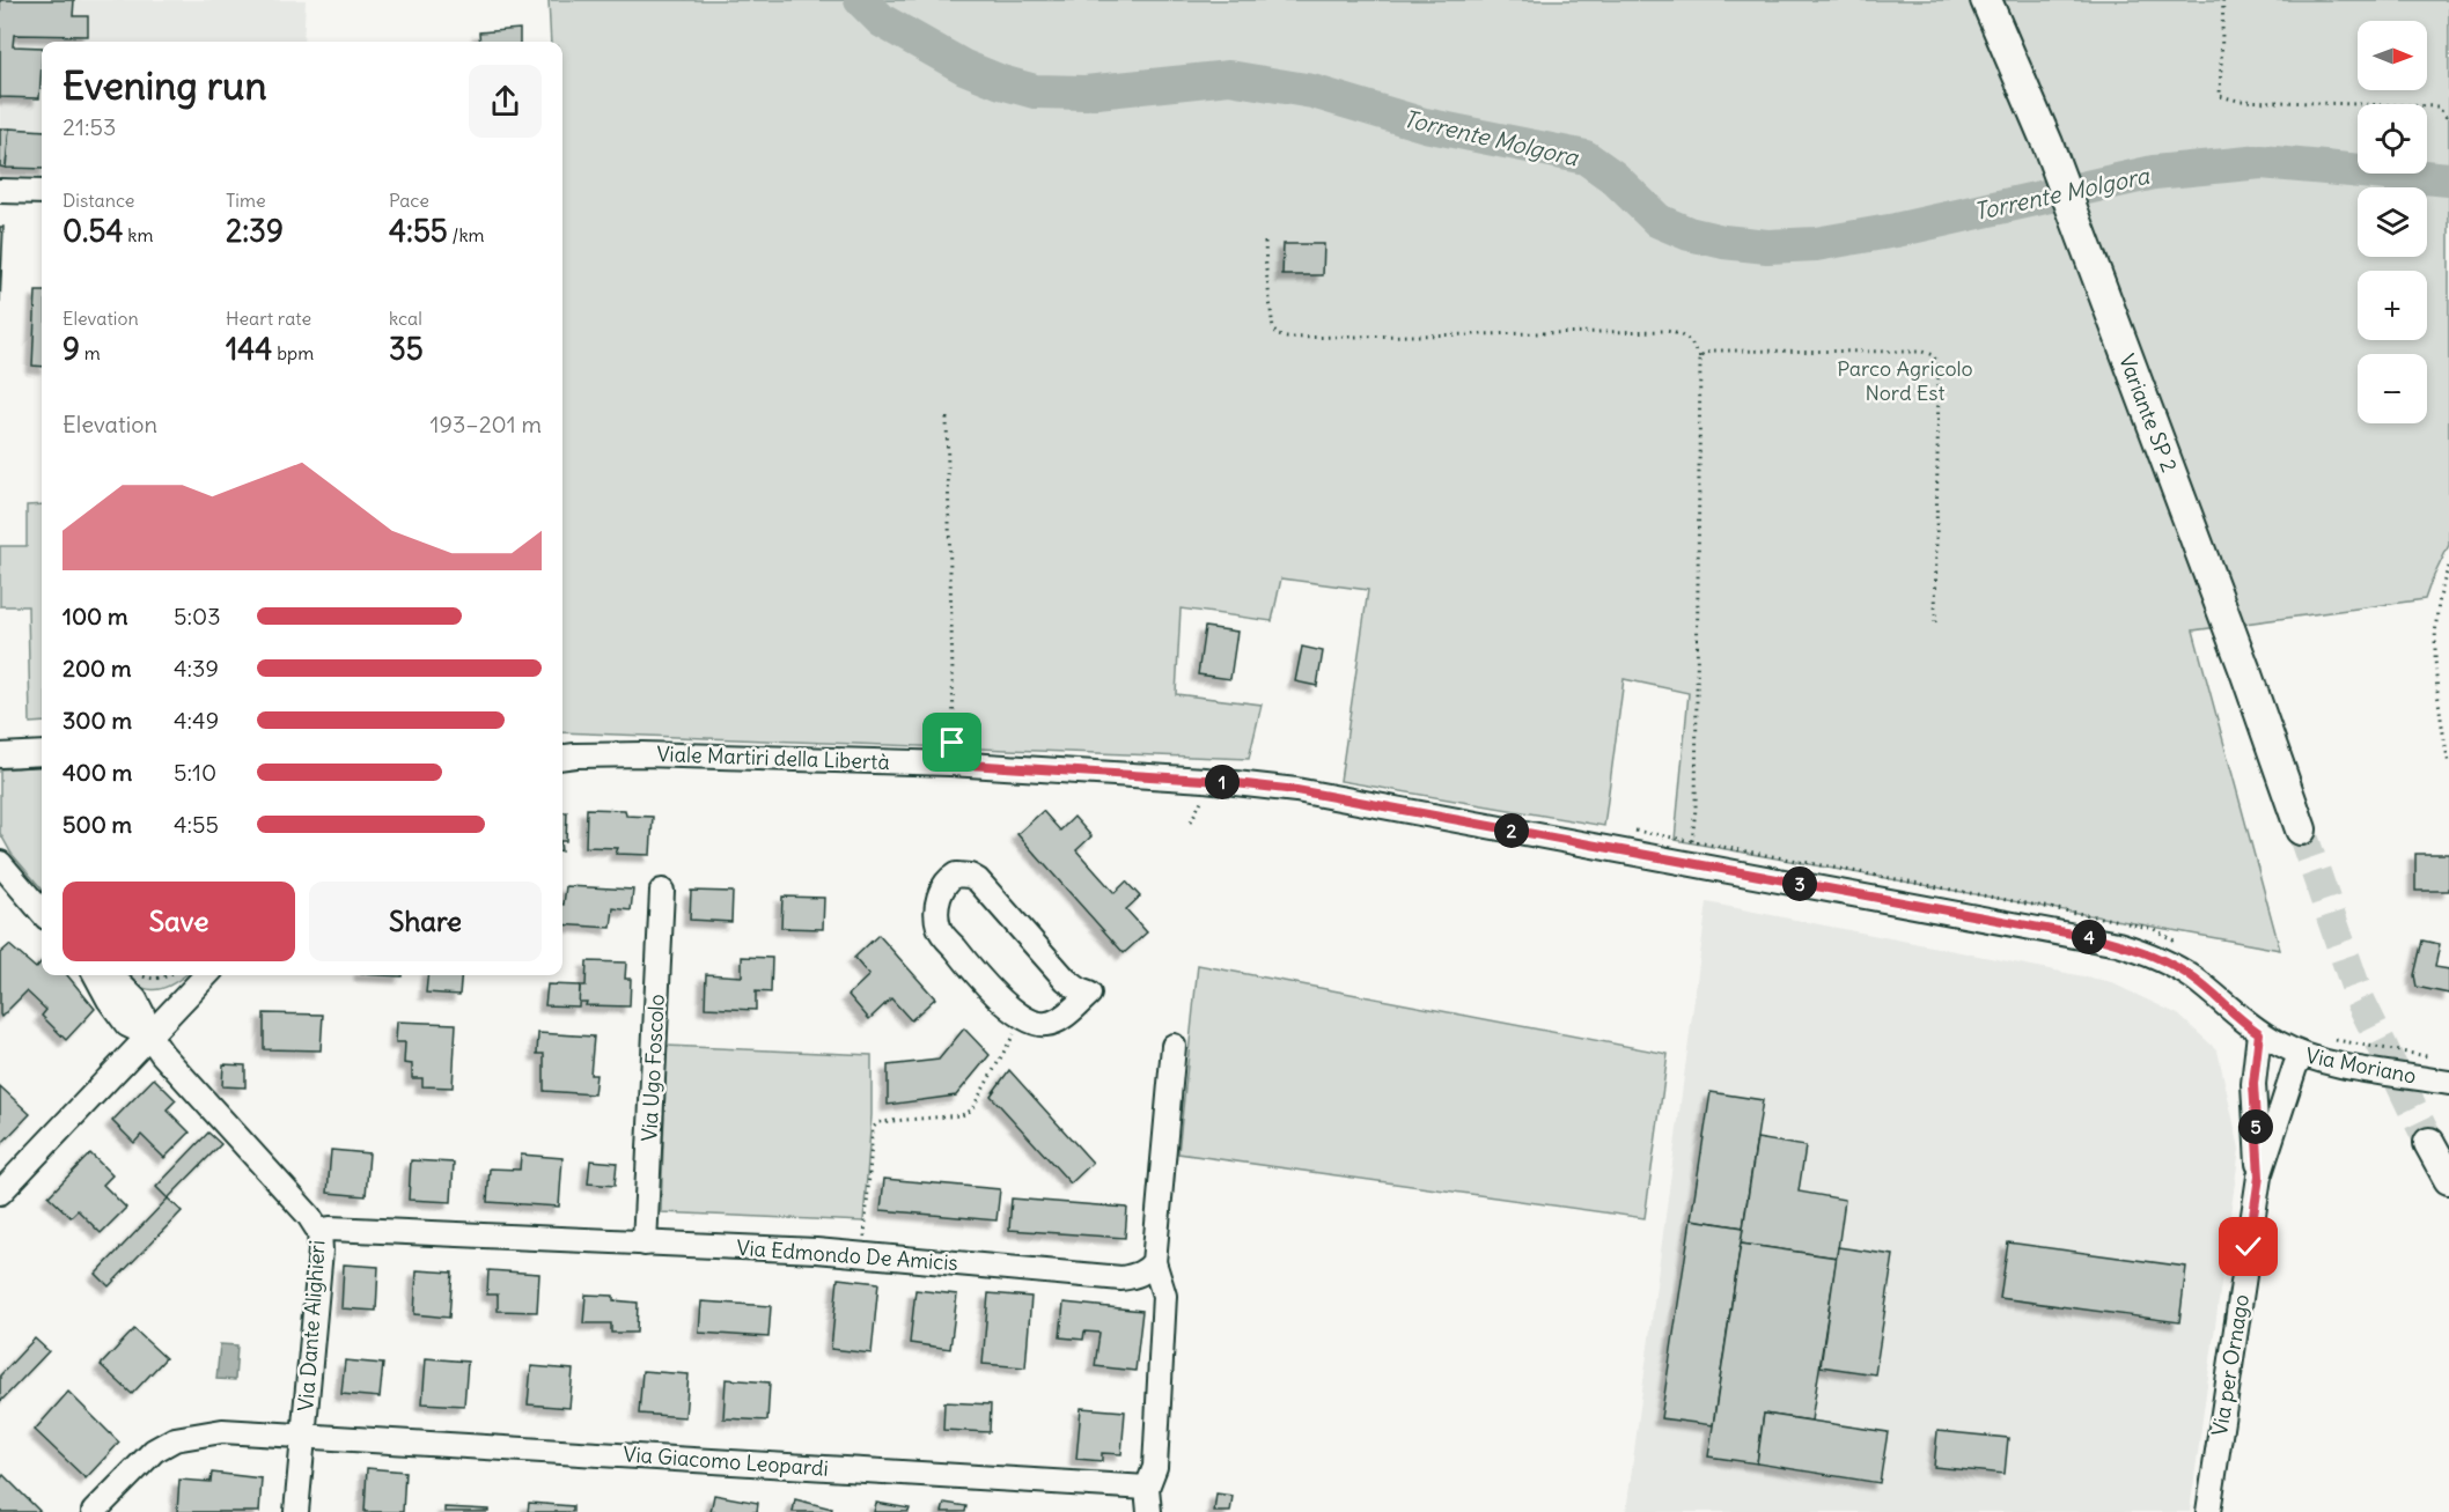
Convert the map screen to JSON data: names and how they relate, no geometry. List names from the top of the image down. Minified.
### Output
{"streets":{"main road":["Variante SP 2"],"street":["Viale Martiri della Libertà","Via Moriano","Via Ugo Foscolo","Via Edmondo De Amicis","Via Dante Alighieri","Via per Ornago","Via Giacomo Leopardi"]},"crossings":[["Viale Martiri della Libertà","Via Moriano"],["Viale Martiri della Libertà","Via per Ornago"],["Via Moriano","Via per Ornago"],["Via Ugo Foscolo","Via Edmondo De Amicis"],["Via Edmondo De Amicis","Via Dante Alighieri"],["Via Dante Alighieri","Via Giacomo Leopardi"]],"water":["Torrente Molgora"],"parks":["Parco Agricolo Nord Est"],"north":"right","page":{"map_buttons":["+","−"],"heading":["Evening run","21:53"],"stats":[["Distance","0.54 km"],["Time","2:39"],["Pace","4:55 /km"],["Elevation","9 m"],["Heart rate","144 bpm"],["kcal","35"]],"chart":["Elevation","193–201 m"],"list":[{"name":"100 m","note":"5:03"},{"name":"200 m","note":"4:39"},{"name":"300 m","note":"4:49"},{"name":"400 m","note":"5:10"},{"name":"500 m","note":"4:55"}],"pins":["1","2","3","4","5"],"buttons":["Save","Share"]}}
